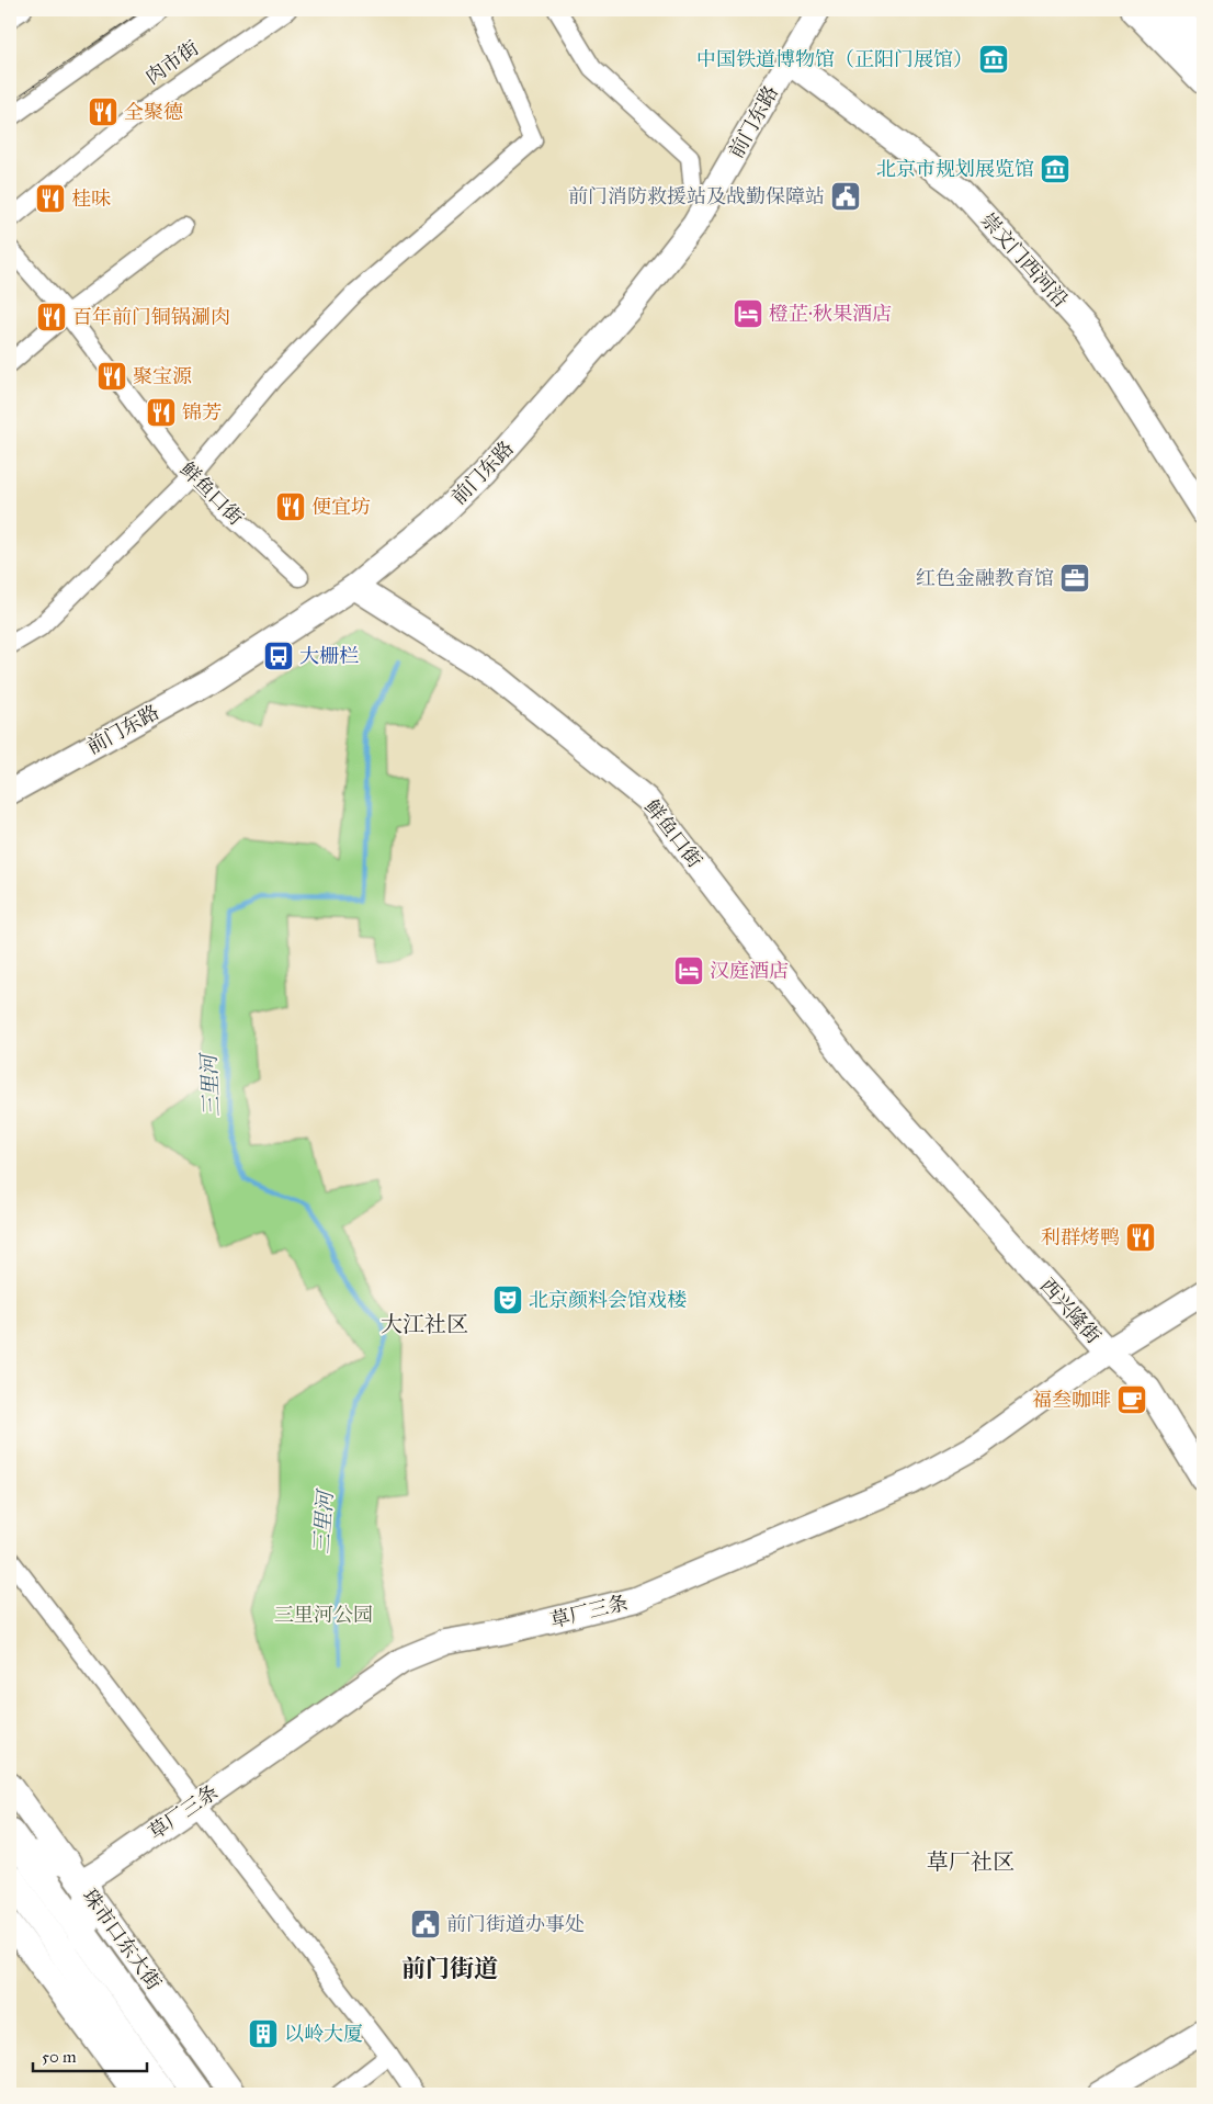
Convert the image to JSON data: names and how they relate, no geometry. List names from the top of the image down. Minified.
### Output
{"streets":{"main road":["珠市口东大街"],"street":["肉市街","前门东路","崇文门西河沿","鲜鱼口街","西兴隆街","草厂三条"]},"crossings":[["前门东路","崇文门西河沿"],["前门东路","鲜鱼口街"],["鲜鱼口街","西兴隆街"],["西兴隆街","草厂三条"],["草厂三条","珠市口东大街"]],"districts":["大江社区","草厂社区","前门街道"],"water":["三里河"],"parks":["三里河公园"],"places":{"museum":["中国铁道博物馆（正阳门展馆）","北京市规划展览馆"],"restaurant":["全聚德","桂味","百年前门铜锅涮肉","聚宝源","锦芳","便宜坊","利群烤鸭"],"public building":["前门消防救援站及战勤保障站","前门街道办事处"],"hotel":["橙芷·秋果酒店","汉庭酒店"],"office":["红色金融教育馆"],"bus stop":["大栅栏"],"theatre":["北京颜料会馆戏楼"],"cafe":["福叁咖啡"],"building":["以岭大厦"]},"scale_bar":"50 m"}
